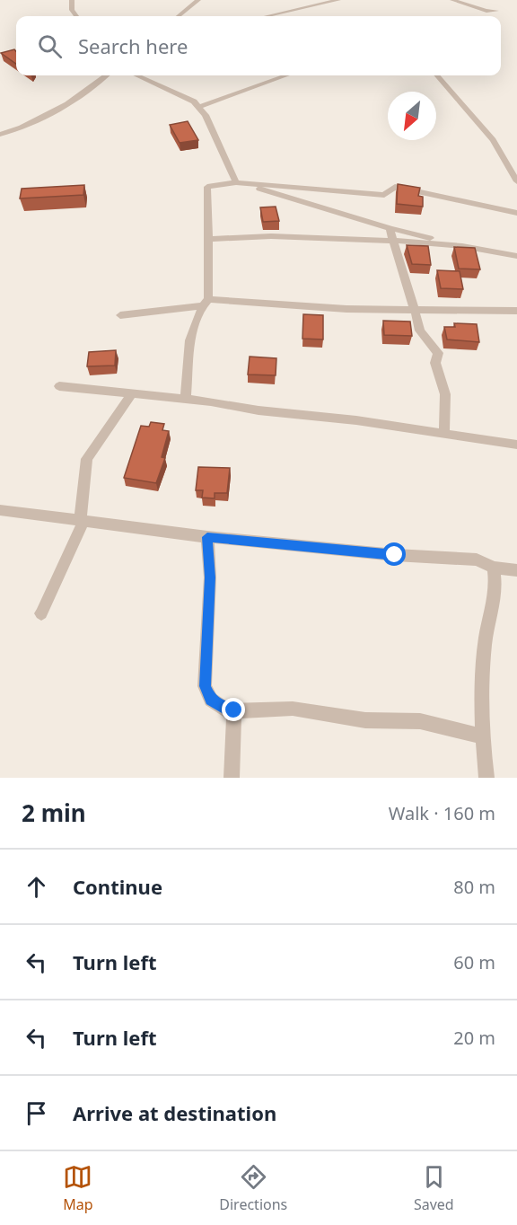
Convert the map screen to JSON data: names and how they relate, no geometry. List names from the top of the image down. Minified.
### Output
{"north":"bottom left","page":{"search":"Search here","heading":["2 min","Walk · 160 m"],"list":[["Continue","80 m"],["Turn left","60 m"],["Turn left","20 m"],"Arrive at destination"],"nav":["Map","Directions","Saved"]}}
